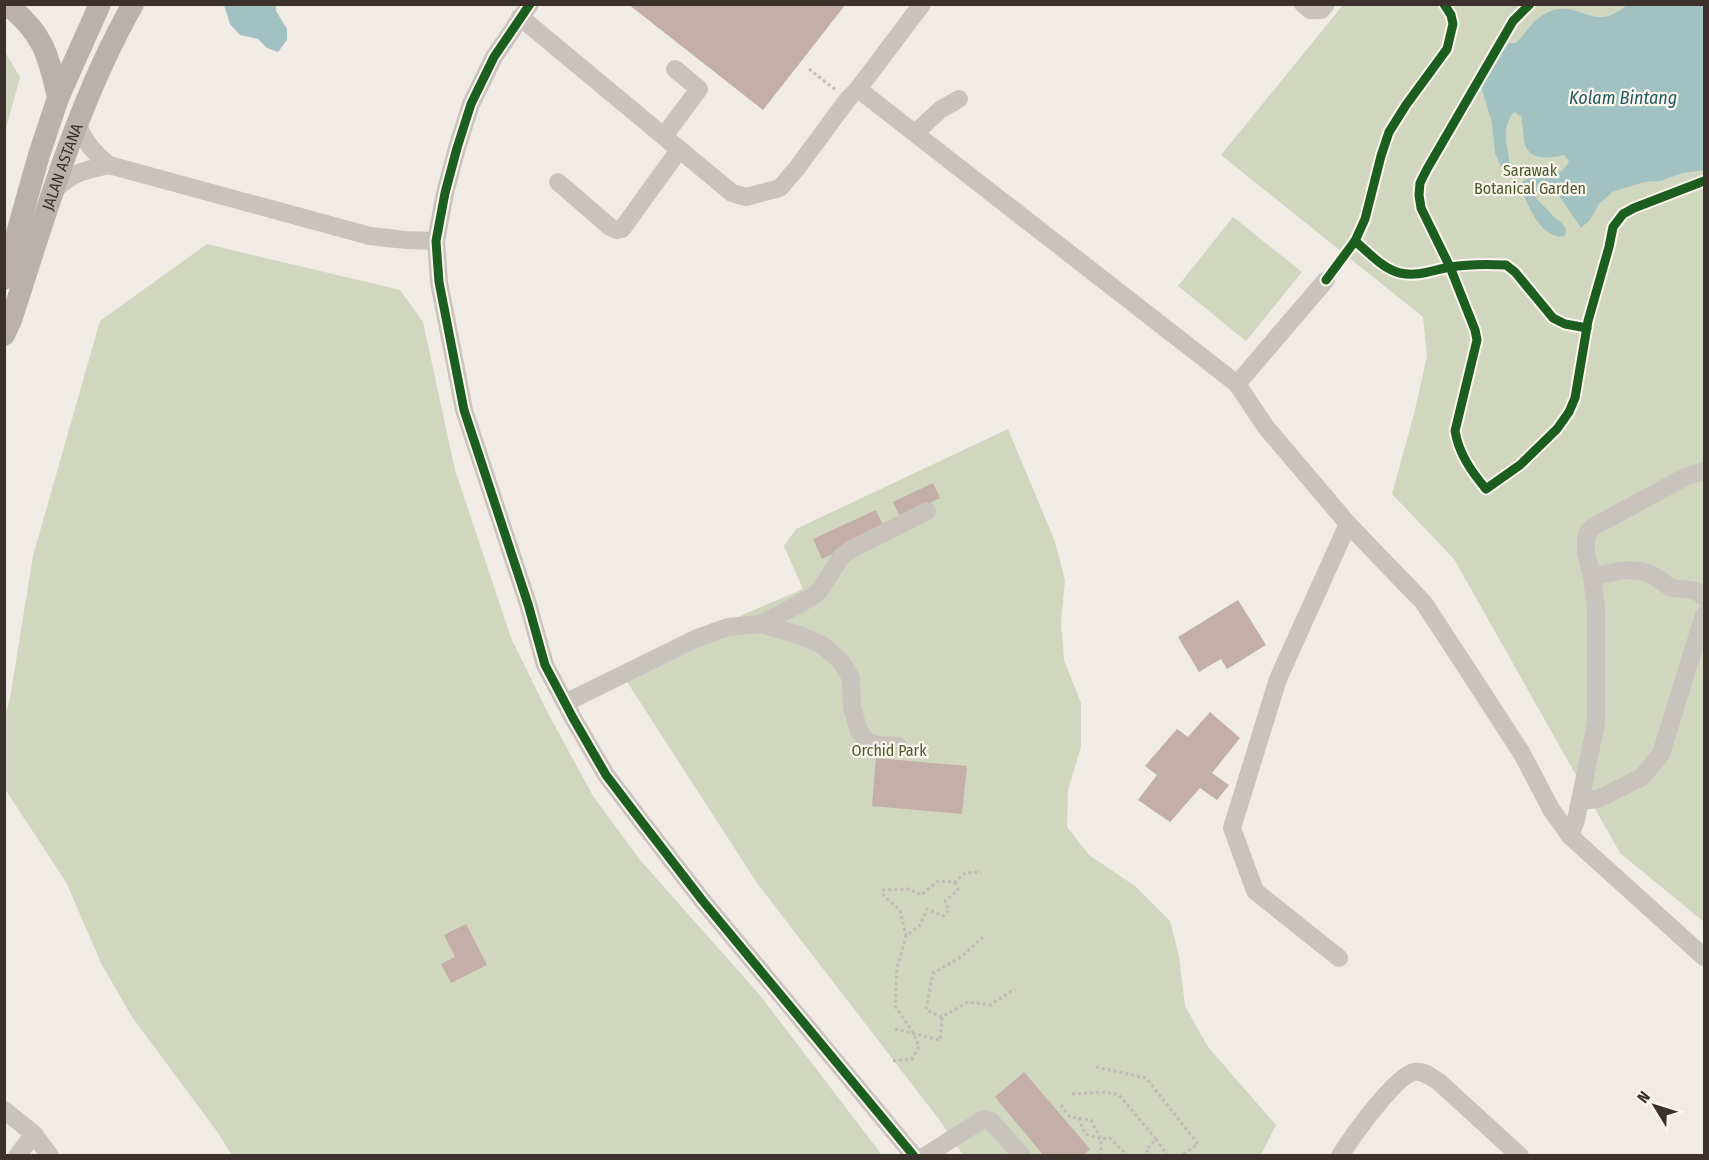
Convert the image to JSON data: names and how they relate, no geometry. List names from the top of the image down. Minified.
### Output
{"streets":{"main road":["JALAN ASTANA"]},"water":["Kolam Bintang"],"parks":["Sarawak Botanical Garden","Orchid Park"],"north":"top left"}
